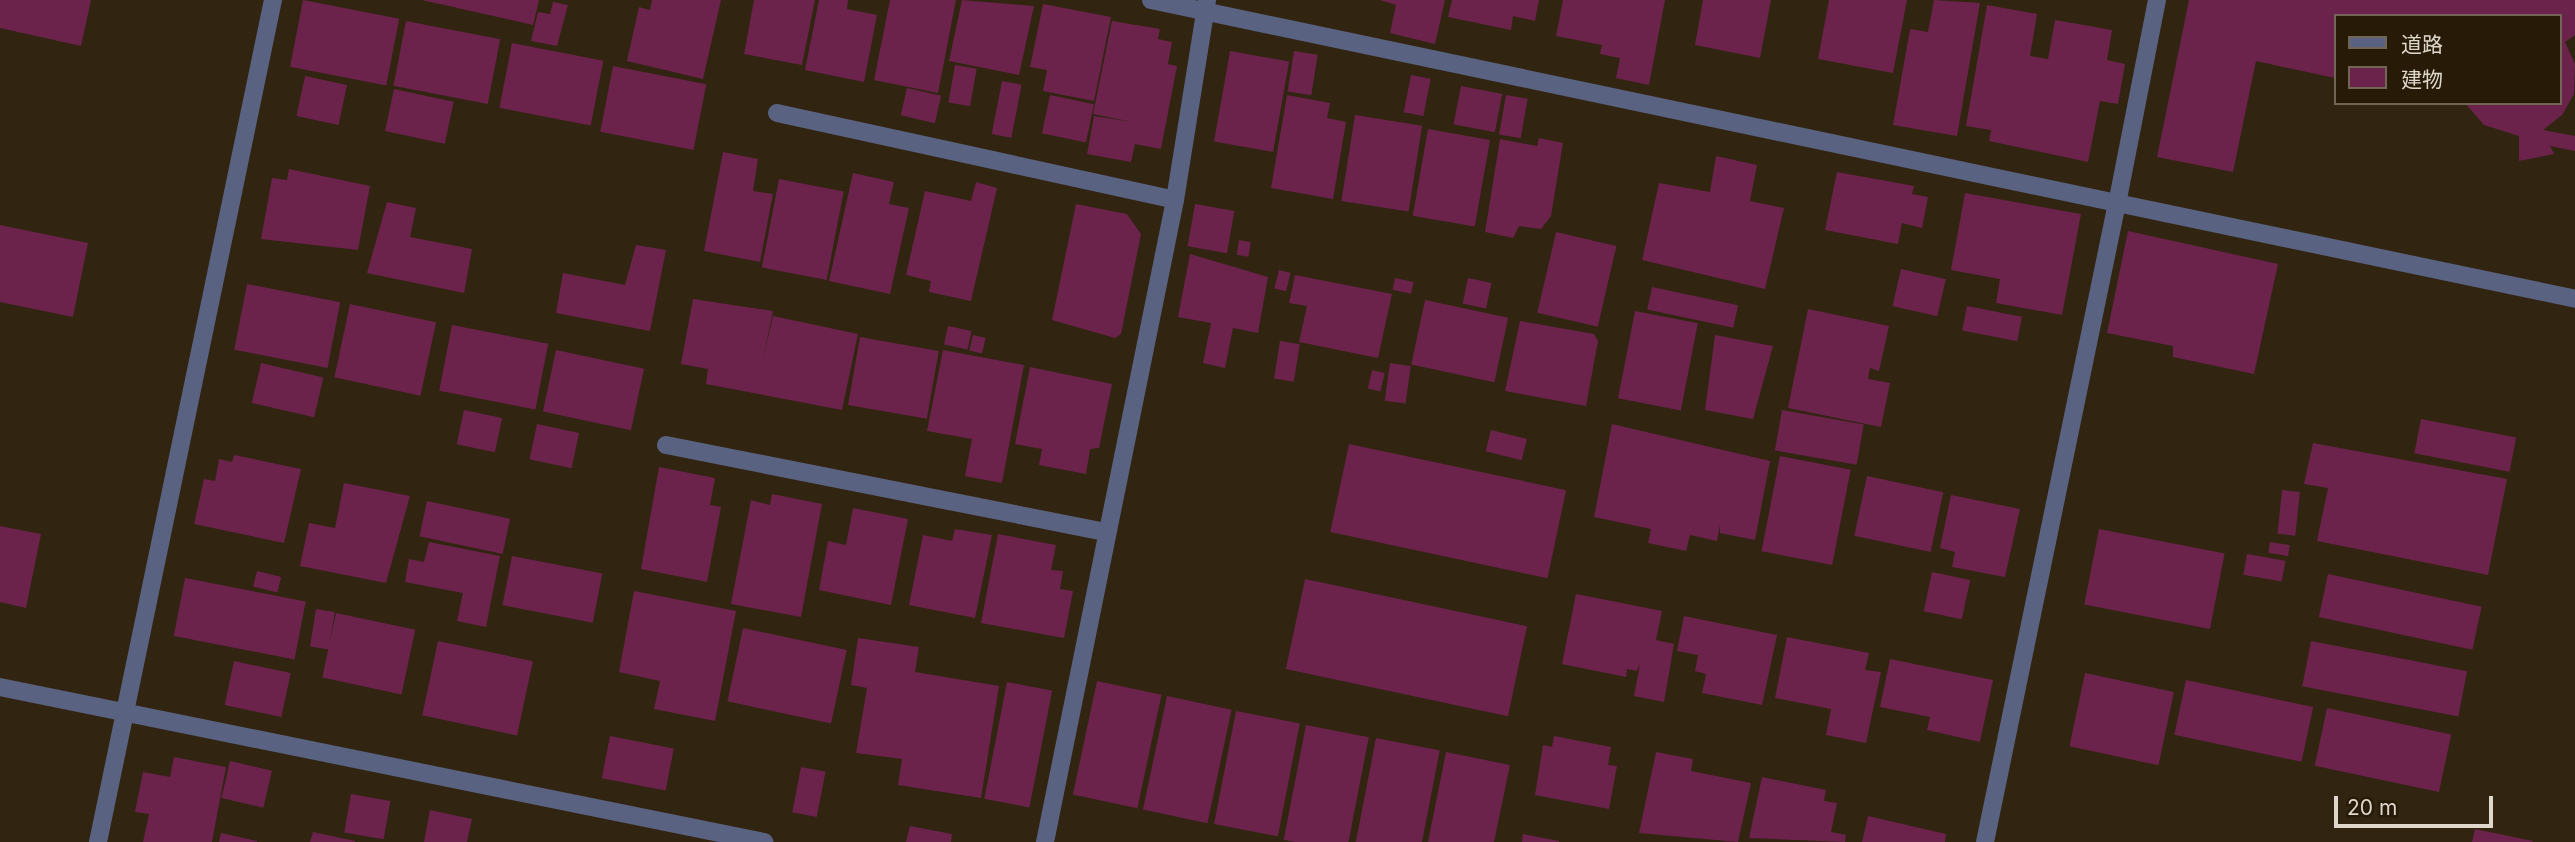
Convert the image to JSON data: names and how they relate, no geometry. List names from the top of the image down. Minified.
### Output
{"legend":["道路","建物"],"scale_bar":"20 m"}
